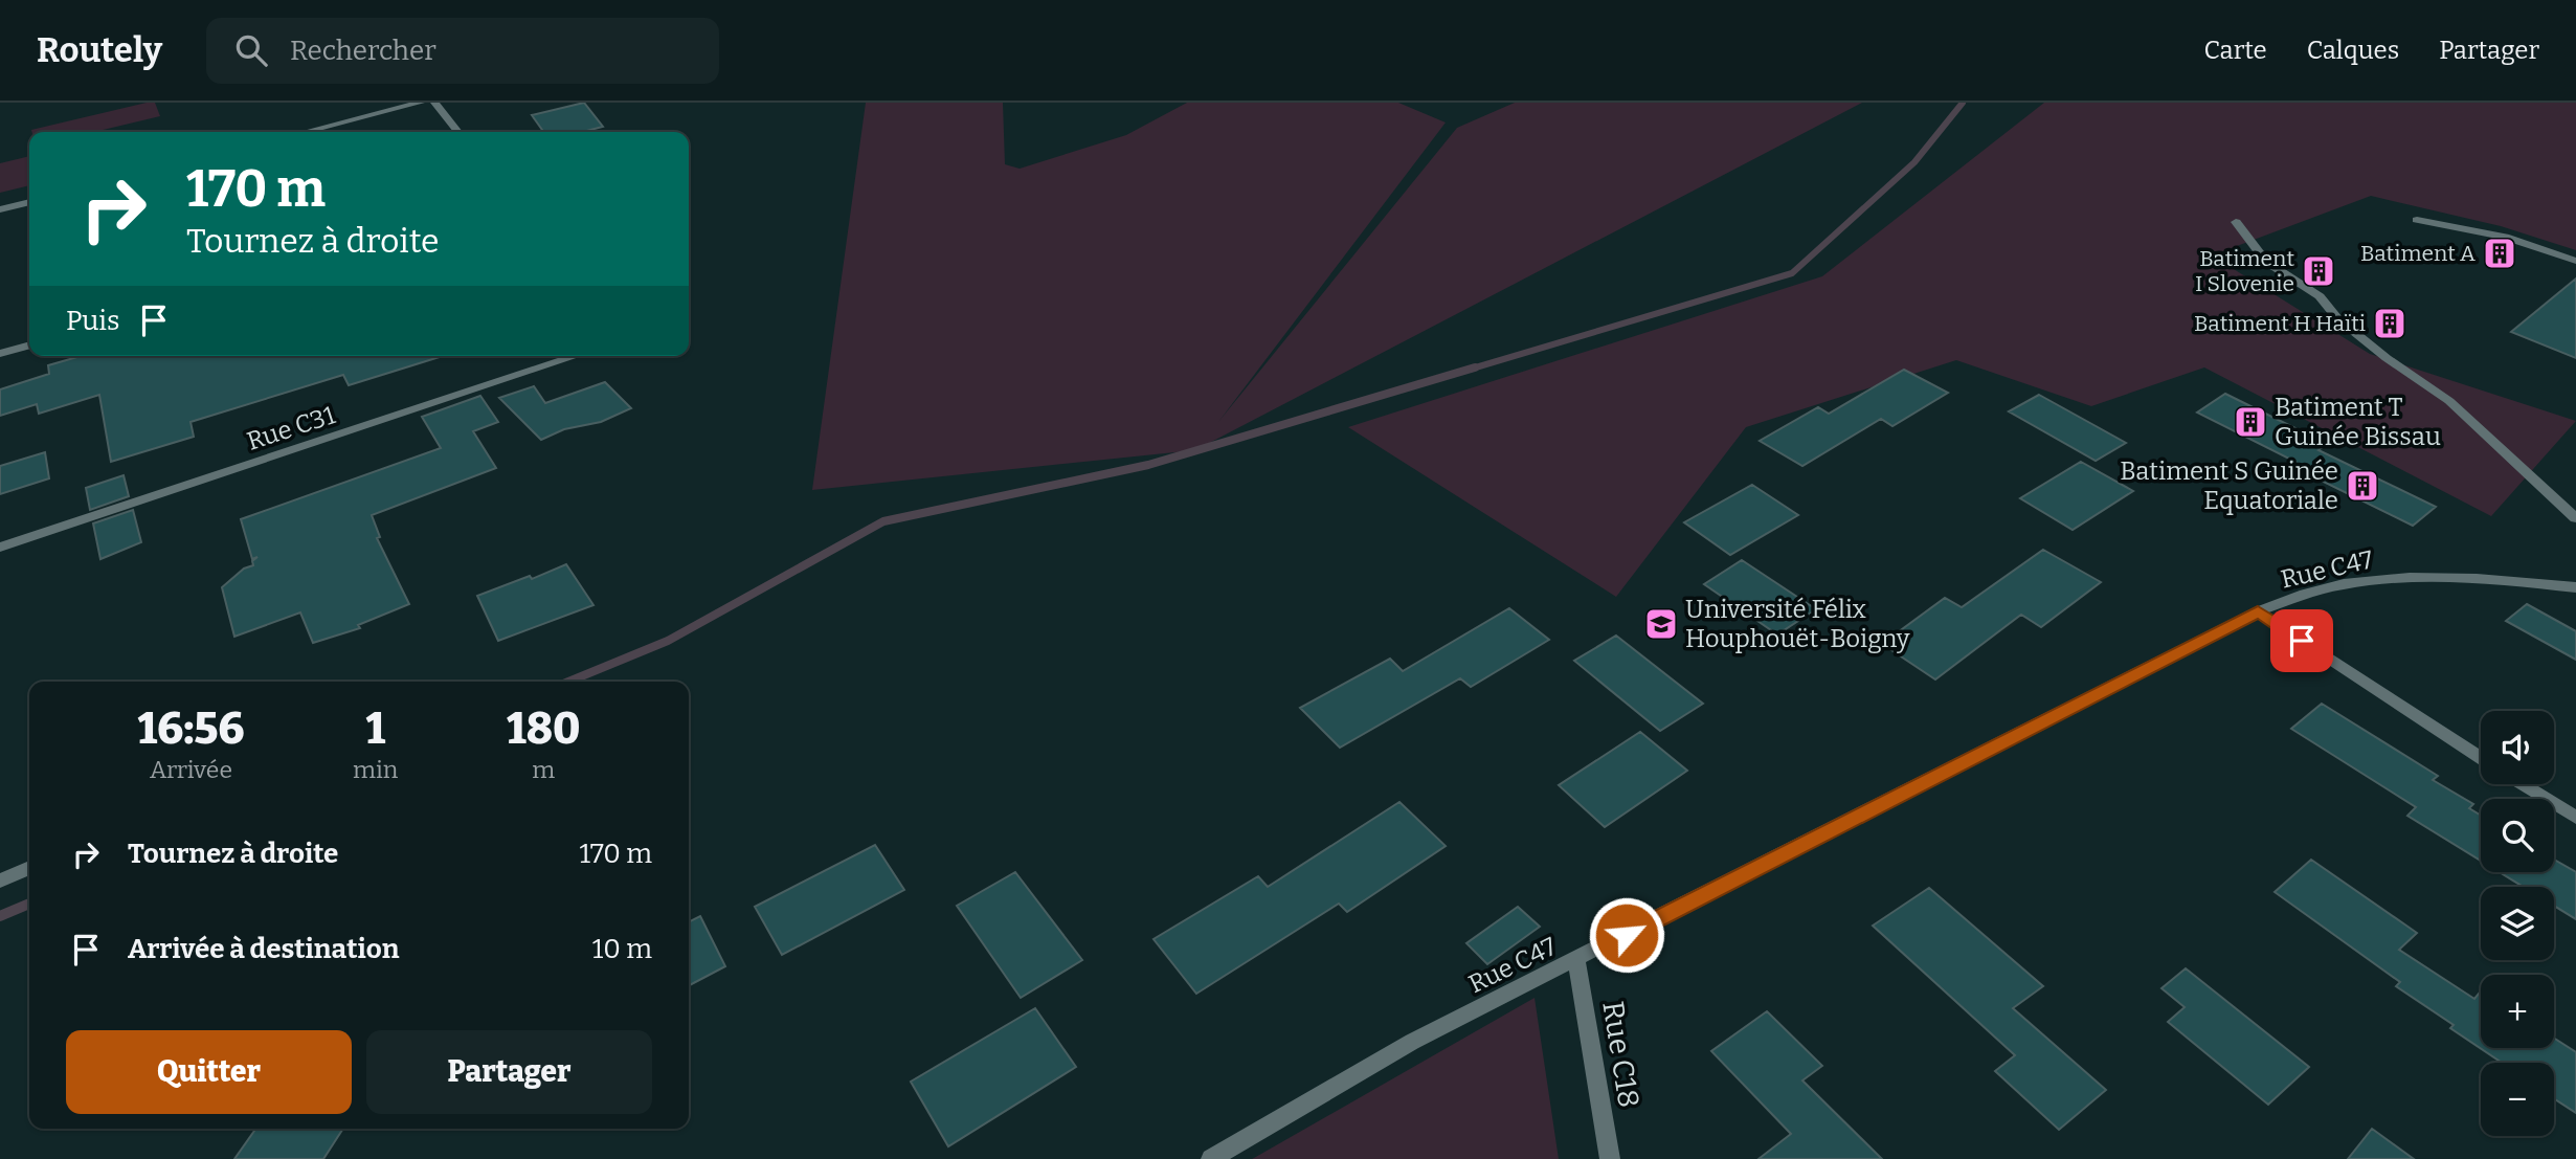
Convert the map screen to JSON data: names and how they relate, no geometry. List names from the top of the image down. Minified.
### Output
{"streets":{"street":["Rue C31","Rue C47","Rue C18"]},"crossings":[["Rue C47","Rue C18"]],"places":{"building":["Batiment A","Batiment I Slovenie","Batiment H Haïti","Batiment T Guinée Bissau","Batiment S Guinée Equatoriale"],"school or university":["Université Félix Houphouët-Boigny"]},"page":{"header":"Routely","search":"Rechercher","nav":["Carte","Calques","Partager"],"turn":["170 m","Tournez à droite"],"then":"Puis","eta":["16:56","Arrivée","1","min","180","m"],"map_buttons":["+","−"],"list":[{"name":"Tournez à droite","value":"170 m"},{"name":"Arrivée à destination","value":"10 m"}],"buttons":["Quitter","Partager"]}}
